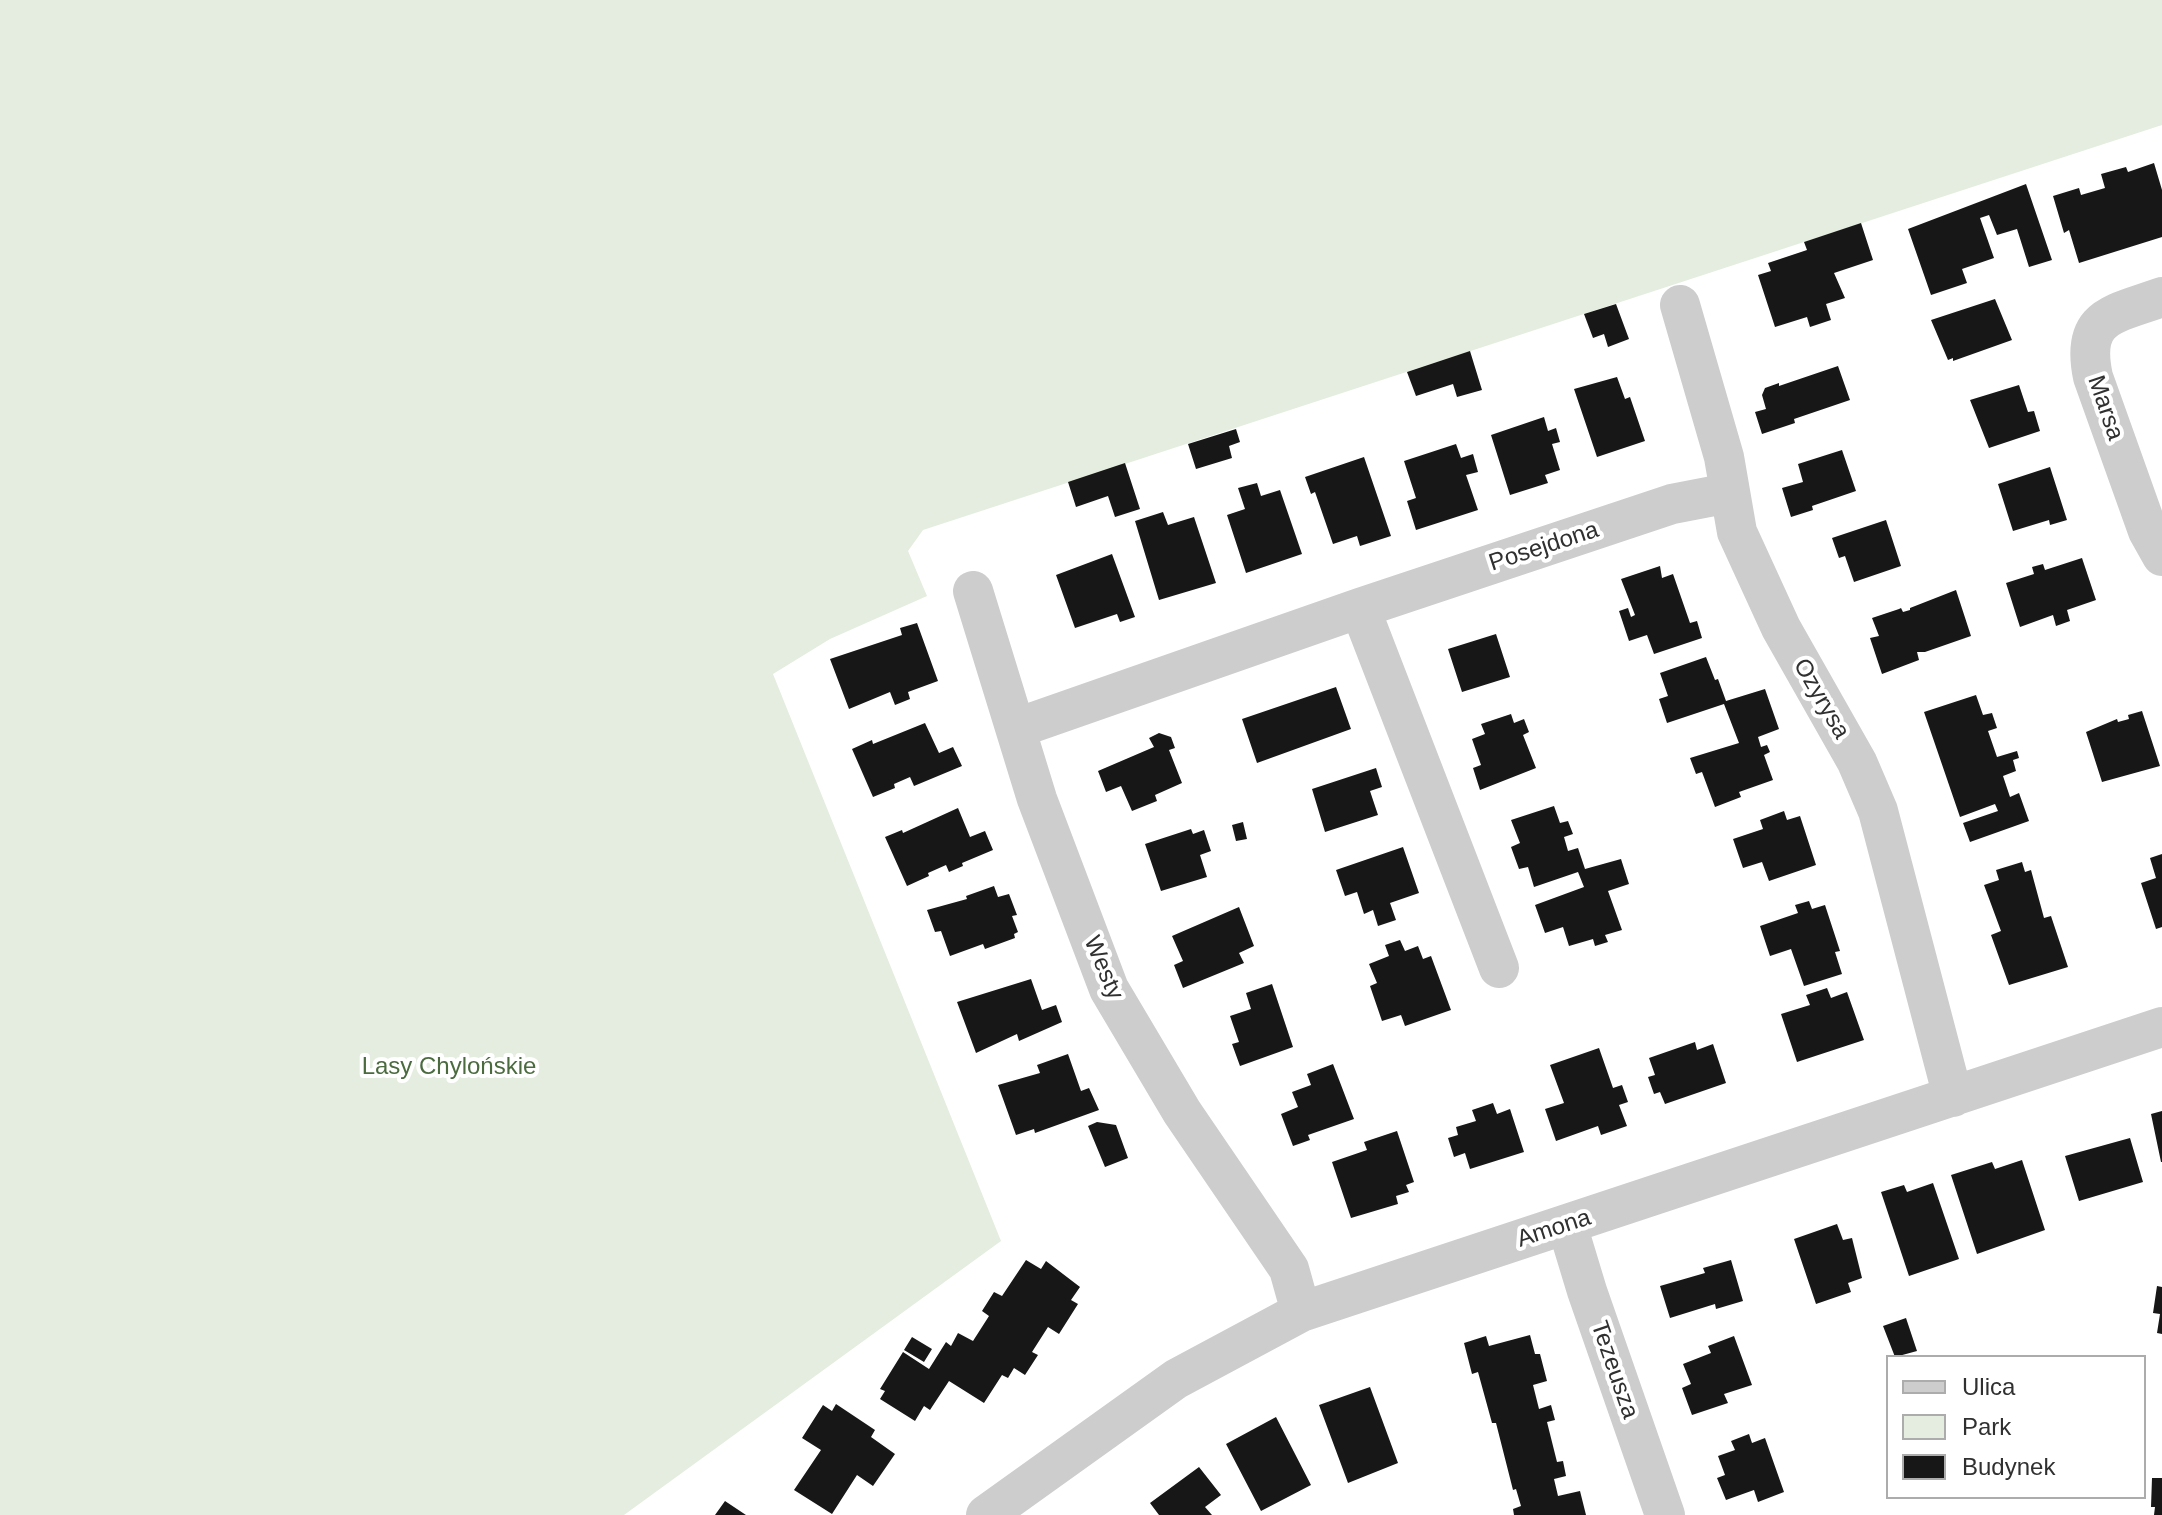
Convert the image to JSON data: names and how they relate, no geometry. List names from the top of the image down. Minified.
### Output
{"streets":{"street":["Marsa","Posejdona","Ozyrysa","Westy","Amona","Tezeusza"]},"crossings":[["Posejdona","Ozyrysa"],["Posejdona","Westy"],["Ozyrysa","Amona"],["Westy","Amona"],["Amona","Tezeusza"]],"parks":["Lasy Chylońskie"],"legend":["Ulica","Park","Budynek"]}
